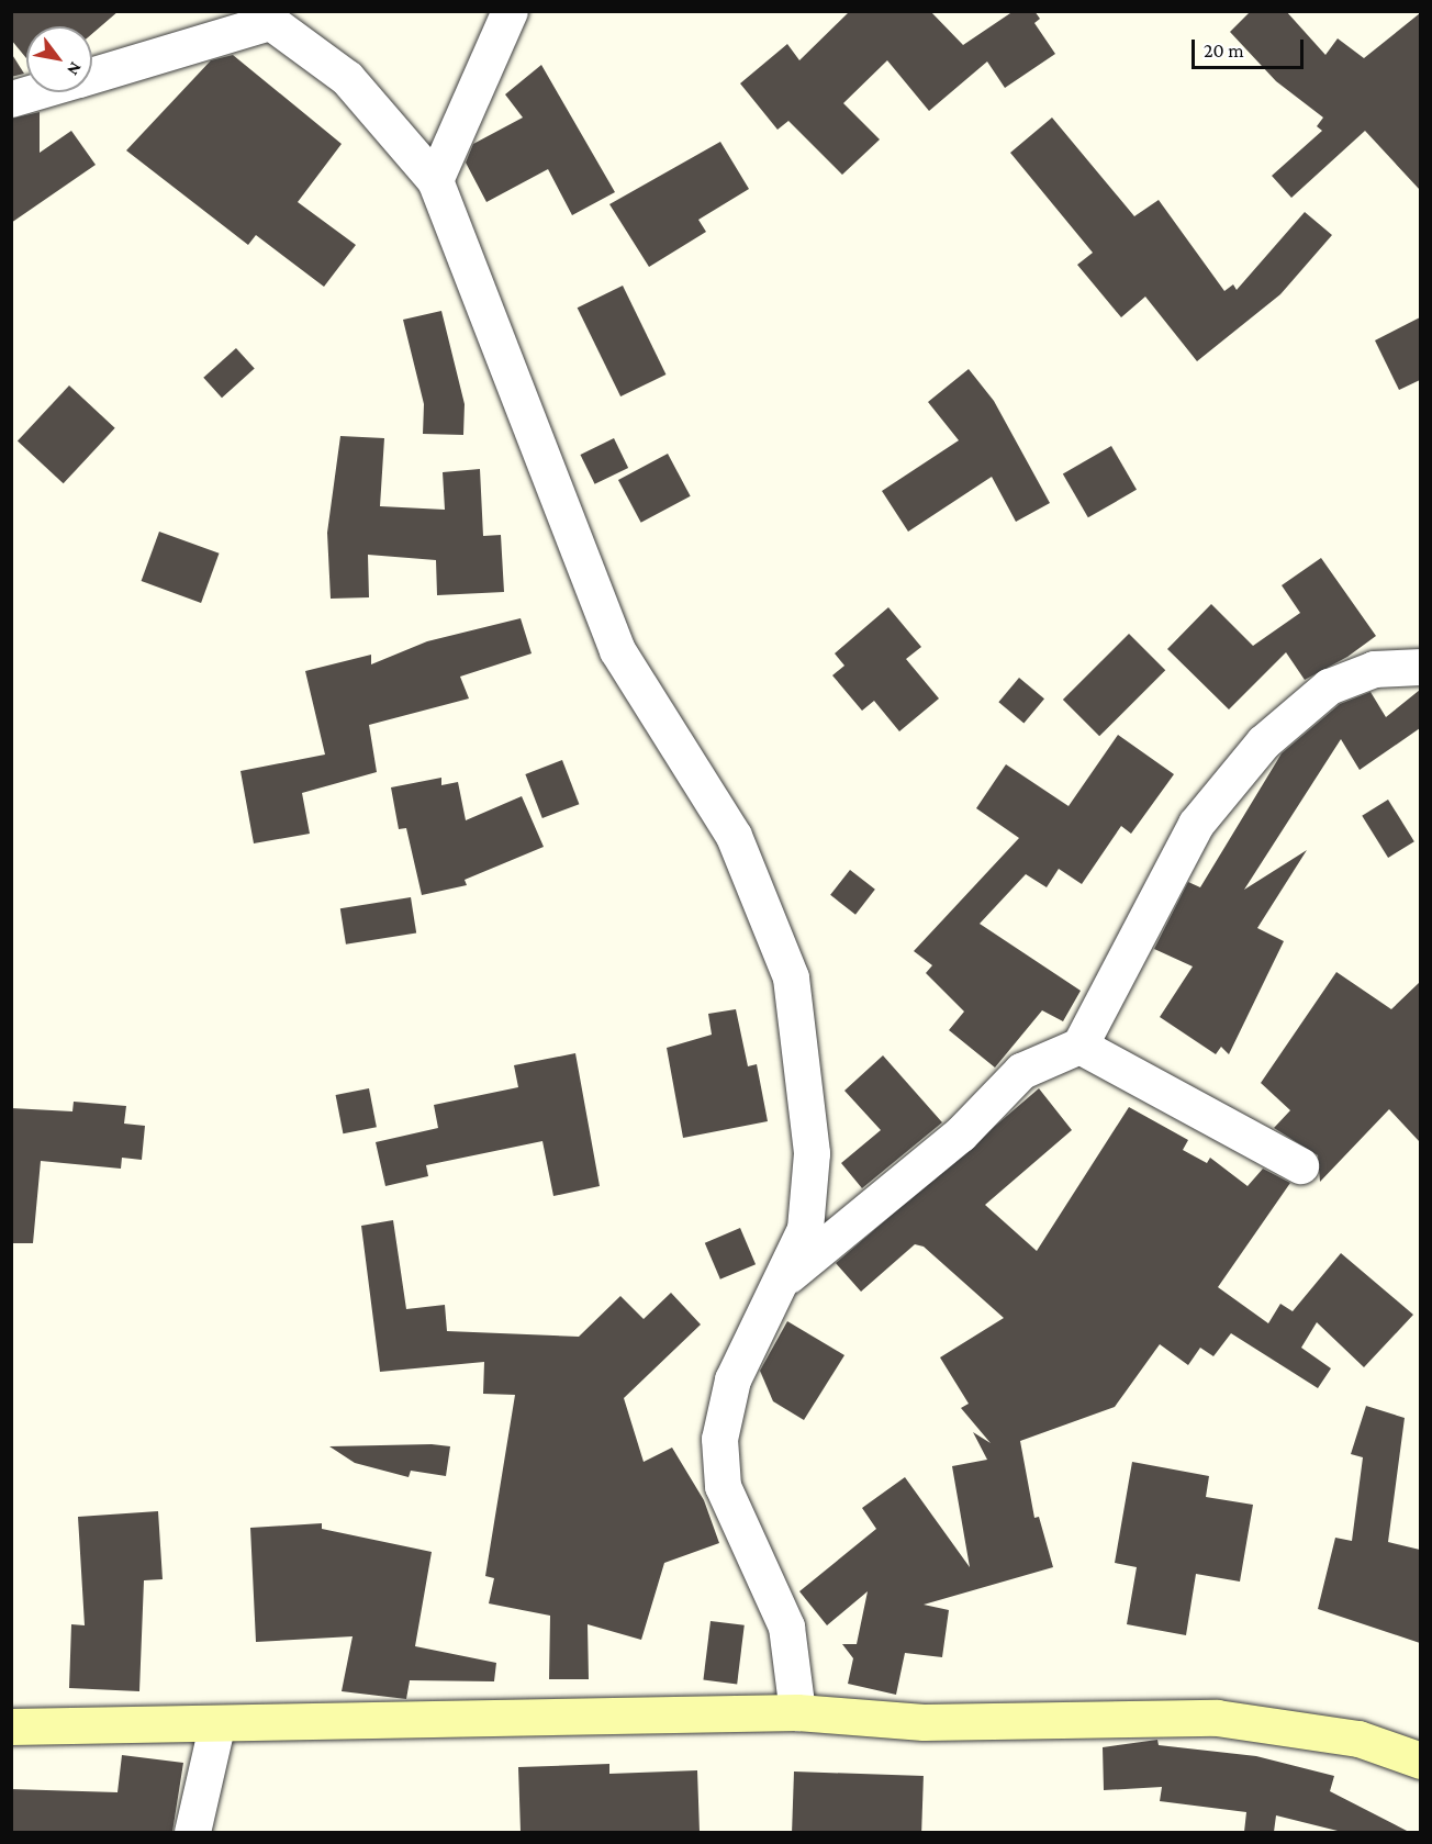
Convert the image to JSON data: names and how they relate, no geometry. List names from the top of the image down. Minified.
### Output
{"scale_bar":"20 m","north":"bottom right"}
